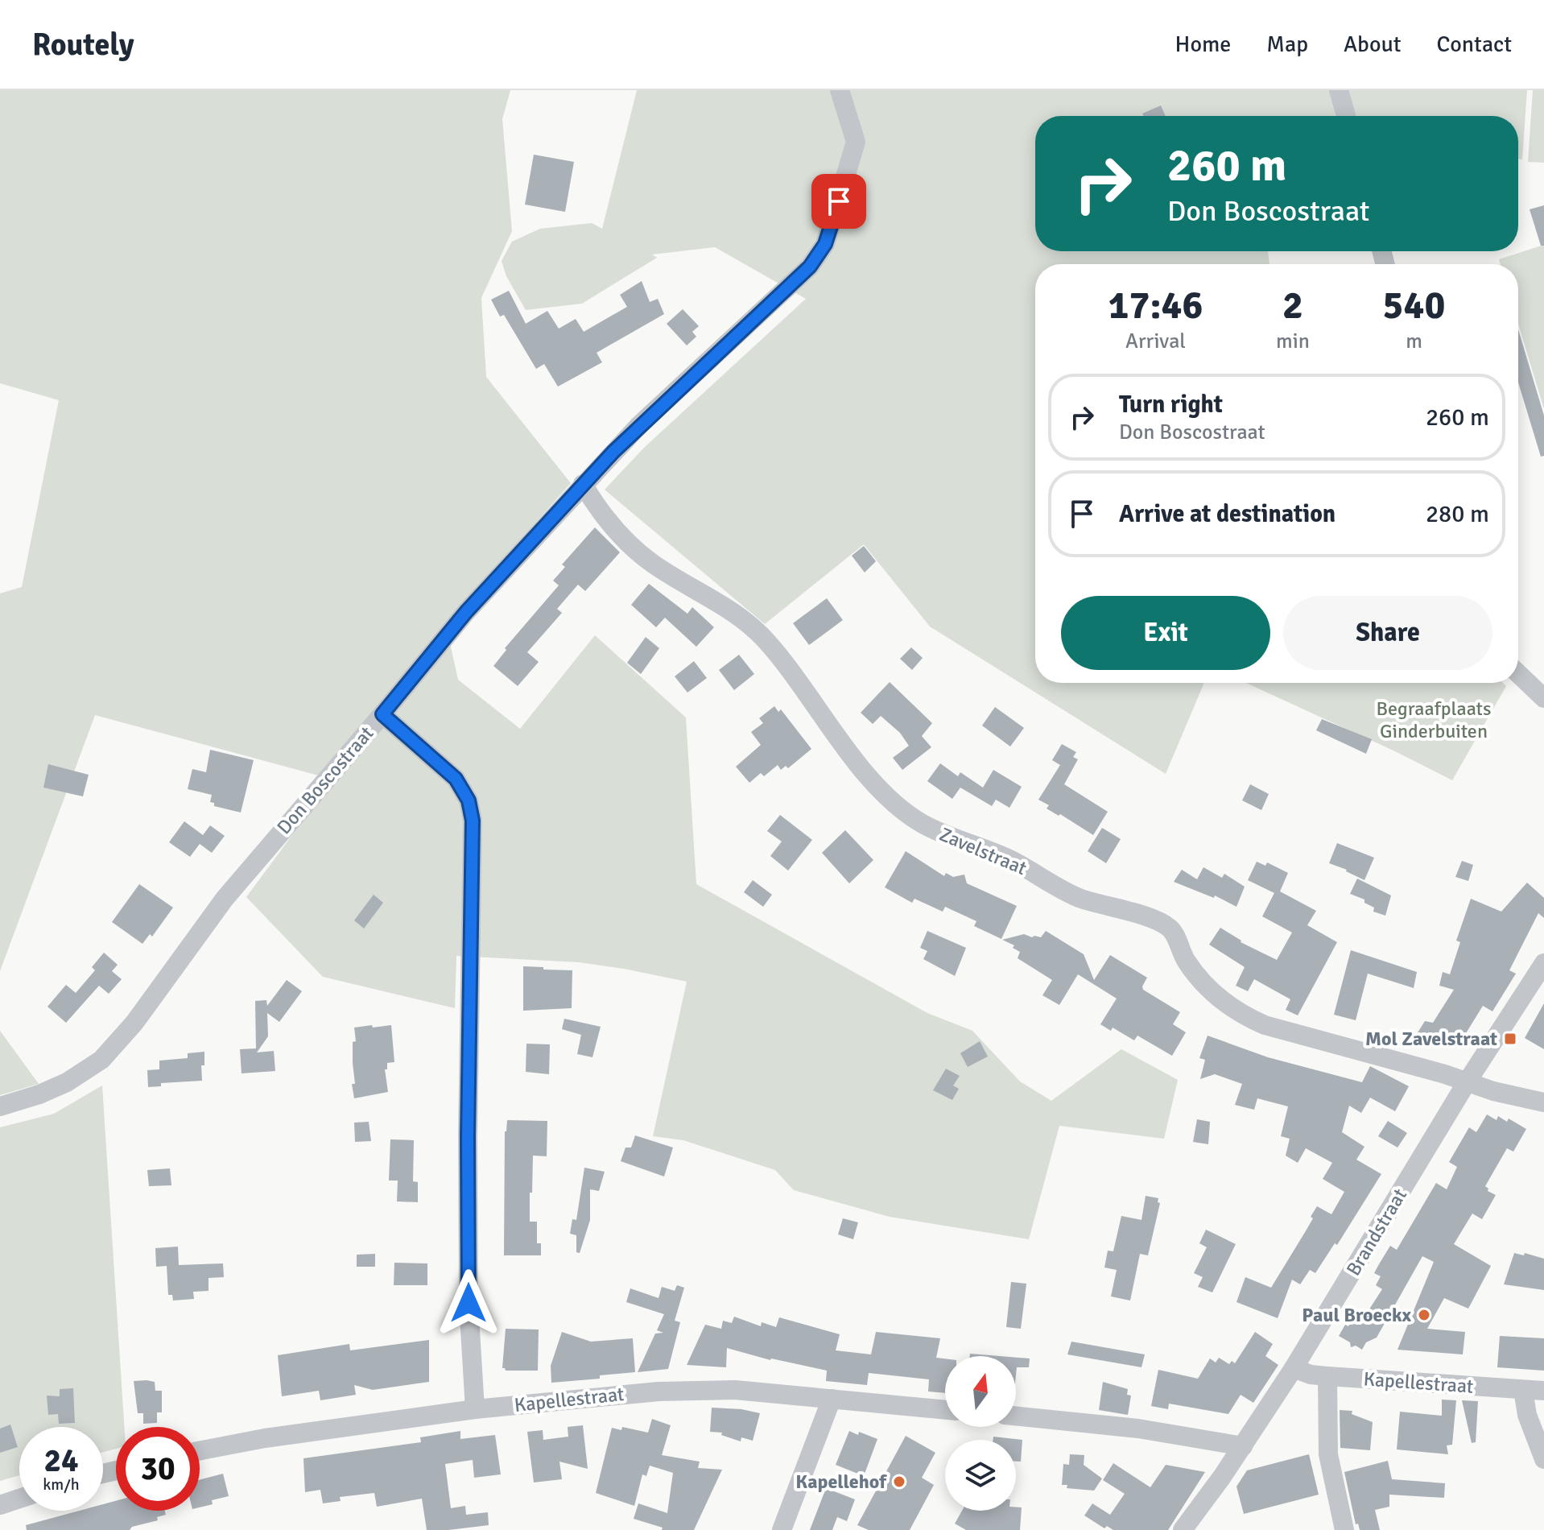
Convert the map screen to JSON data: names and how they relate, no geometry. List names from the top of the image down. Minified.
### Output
{"streets":{"street":["Don Boscostraat","Zavelstraat","Brandstraat","Kapellestraat"]},"crossings":[["Don Boscostraat","Zavelstraat"],["Zavelstraat","Brandstraat"],["Brandstraat","Kapellestraat"]],"parks":["Begraafplaats Ginderbuiten"],"places":{"transit":["Mol Zavelstraat"],"other":["Paul Broeckx","Kapellehof"]},"north":"top","page":{"header":"Routely","nav":["Home","Map","About","Contact"],"turn":["260 m","Don Boscostraat"],"eta":["17:46","Arrival","2","min","540","m"],"list":[{"name":"Turn right","note":"Don Boscostraat","value":"260 m"},{"name":"Arrive at destination","value":"280 m"}],"buttons":["Exit","Share"],"speed":"24 km/h","limit":"30"}}
